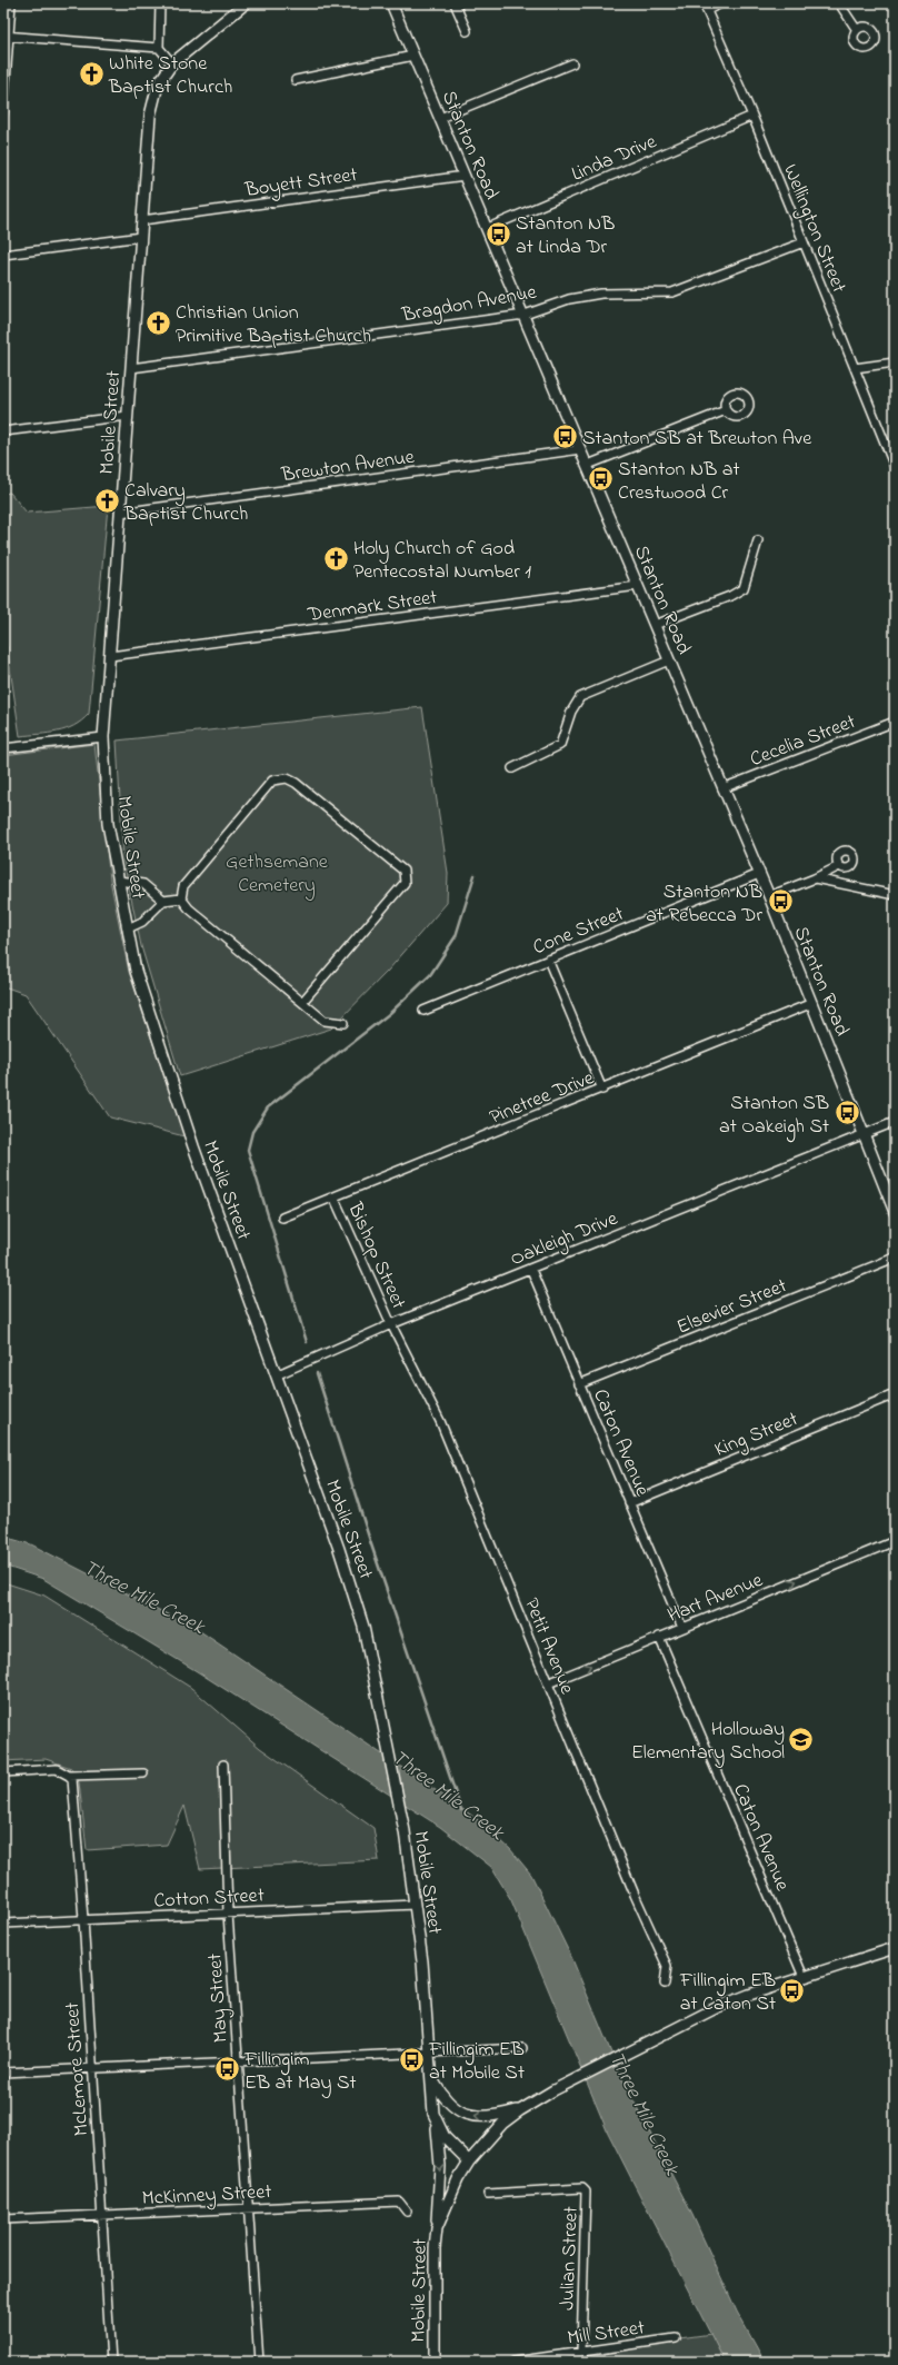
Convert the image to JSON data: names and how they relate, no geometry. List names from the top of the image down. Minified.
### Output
{"streets":{"street":["Stanton Road","Linda Drive","Boyett Street","Wellington Street","Bragdon Avenue","Mobile Street","Brewton Avenue","Denmark Street","Cecelia Street","Cone Street","Pinetree Drive","Oakleigh Drive","Bishop Street","Elsevier Street","King Street","Caton Avenue","Hart Avenue","Petit Avenue","Cotton Street","May Street","McLemore Street","McKinney Street","Julian Street","Mill Street"]},"crossings":[["Stanton Road","Linda Drive"],["Stanton Road","Boyett Street"],["Stanton Road","Bragdon Avenue"],["Stanton Road","Brewton Avenue"],["Stanton Road","Denmark Street"],["Stanton Road","Cecelia Street"],["Stanton Road","Cone Street"],["Stanton Road","Pinetree Drive"],["Stanton Road","Oakleigh Drive"],["Linda Drive","Wellington Street"],["Boyett Street","Mobile Street"],["Wellington Street","Bragdon Avenue"],["Bragdon Avenue","Mobile Street"],["Mobile Street","Brewton Avenue"],["Mobile Street","Denmark Street"],["Mobile Street","Oakleigh Drive"],["Mobile Street","Cotton Street"],["Pinetree Drive","Bishop Street"],["Oakleigh Drive","Bishop Street"],["Oakleigh Drive","Caton Avenue"],["Oakleigh Drive","Petit Avenue"],["Bishop Street","Petit Avenue"],["Elsevier Street","Caton Avenue"],["King Street","Caton Avenue"],["Caton Avenue","Hart Avenue"],["Hart Avenue","Petit Avenue"],["Cotton Street","May Street"],["Cotton Street","McLemore Street"],["May Street","McKinney Street"],["McLemore Street","McKinney Street"],["Julian Street","Mill Street"]],"one_way":["Hart Avenue"],"water":["Three Mile Creek"],"parks":["Gethsemane Cemetery"],"places":{"church":["White Stone Baptist Church","Christian Union Primitive Baptist Church","Calvary Baptist Church","Holy Church of God Pentecostal Number 1"],"bus stop":["Stanton NB at Linda Dr","Stanton SB at Brewton Ave","Stanton NB at Crestwood Cr","Stanton NB at Rebecca Dr","Stanton SB at Oakeigh St","Fillingim EB at Caton St","Fillingim EB at Mobile St","Fillingim EB at May St"],"school or university":["Holloway Elementary School"]}}
